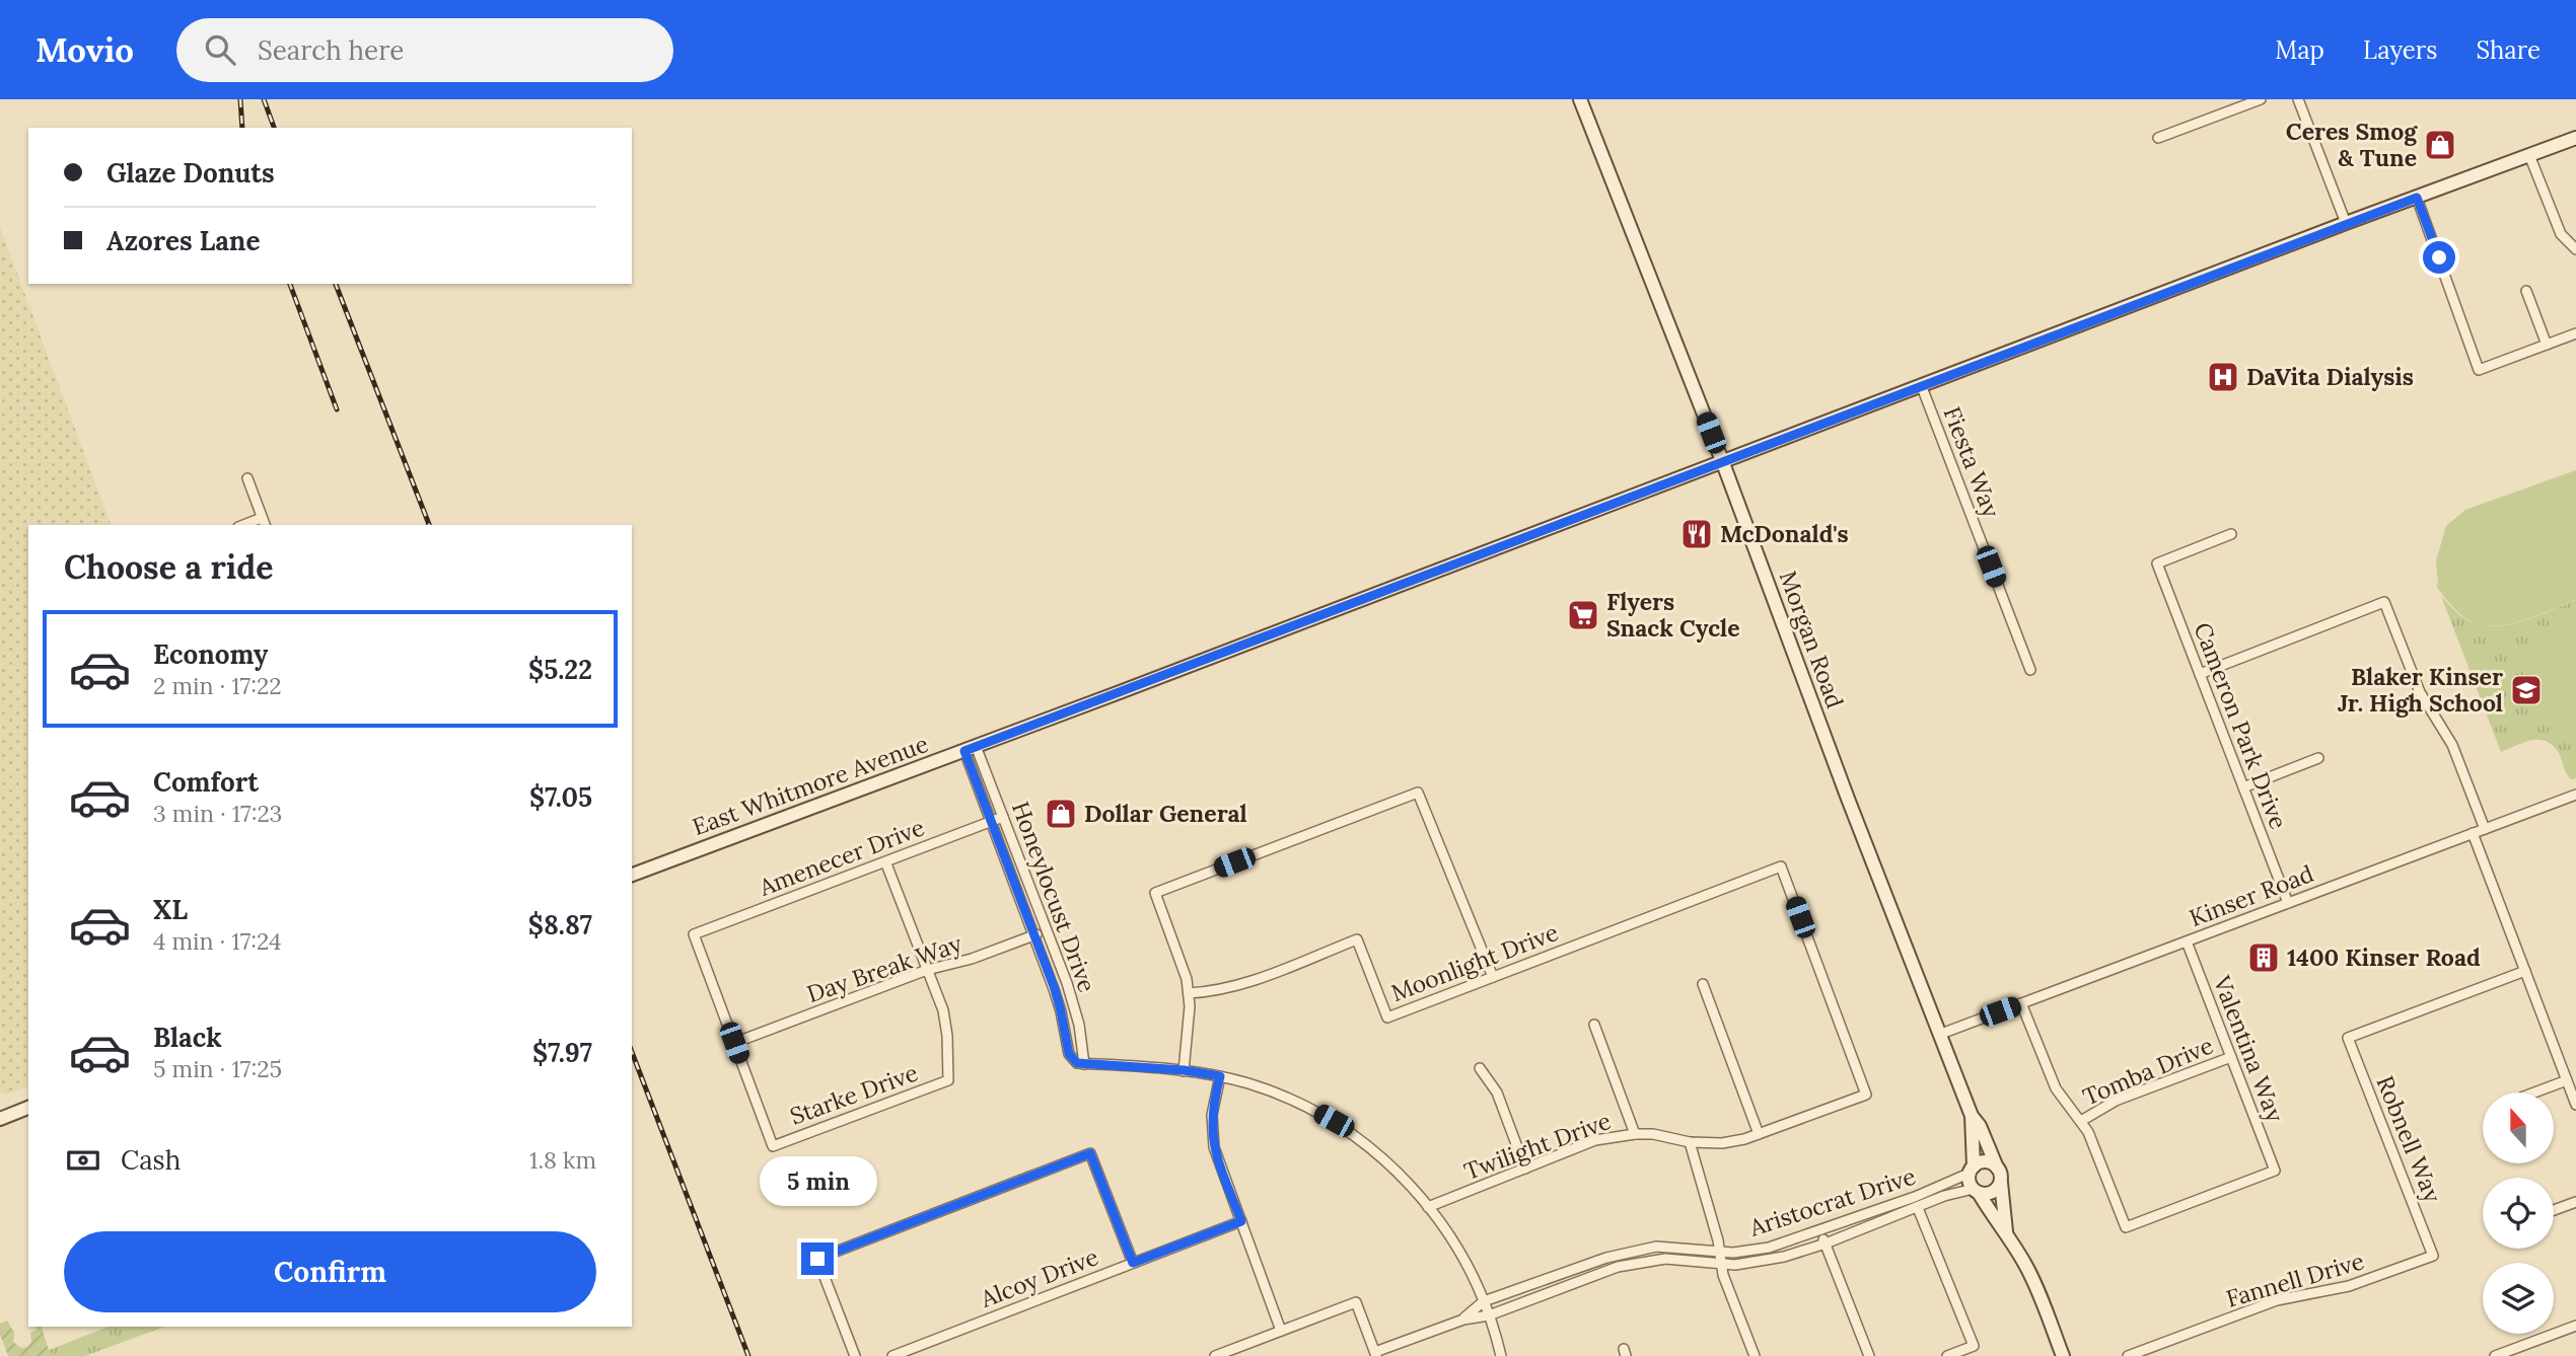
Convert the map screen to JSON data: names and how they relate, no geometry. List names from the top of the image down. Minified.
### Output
{"streets":{"main road":["Morgan Road","East Whitmore Avenue"],"street":["Fiesta Way","Cameron Park Drive","Amenecer Drive","Kinser Road","Honeylocust Drive","Moonlight Drive","Day Break Way","Valentina Way","Tomba Drive","Starke Drive","Robnell Way","Twilight Drive","Aristocrat Drive","Alcoy Drive","Fannell Drive"]},"crossings":[["Fiesta Way","East Whitmore Avenue"],["Morgan Road","East Whitmore Avenue"],["Morgan Road","Kinser Road"],["Morgan Road","Aristocrat Drive"],["Cameron Park Drive","Kinser Road"],["East Whitmore Avenue","Honeylocust Drive"],["Amenecer Drive","Honeylocust Drive"],["Amenecer Drive","Day Break Way"],["Amenecer Drive","Starke Drive"],["Kinser Road","Valentina Way"],["Honeylocust Drive","Day Break Way"],["Moonlight Drive","Twilight Drive"],["Day Break Way","Starke Drive"],["Valentina Way","Tomba Drive"],["Robnell Way","Fannell Drive"]],"places":{"shop":["Ceres Smog & Tune","Dollar General"],"hospital":["DaVita Dialysis"],"restaurant":["McDonald's"],"supermarket":["Flyers Snack Cycle"],"school or university":["Blaker Kinser Jr. High School"],"building":["1400 Kinser Road"]},"north":"top","page":{"header":"Movio","search":"Search here","nav":["Map","Layers","Share"],"banner":["Glaze Donuts","Azores Lane"],"heading":"Choose a ride","list":[{"name":"Economy","note":"2 min · 17:22","value":"$5.22"},{"name":"Comfort","note":"3 min · 17:23","value":"$7.05"},{"name":"XL","note":"4 min · 17:24","value":"$8.87"},{"name":"Black","note":"5 min · 17:25","value":"$7.97"}],"pay":["Cash","1.8 km"],"bubble":"5 min","buttons":"Confirm"}}
